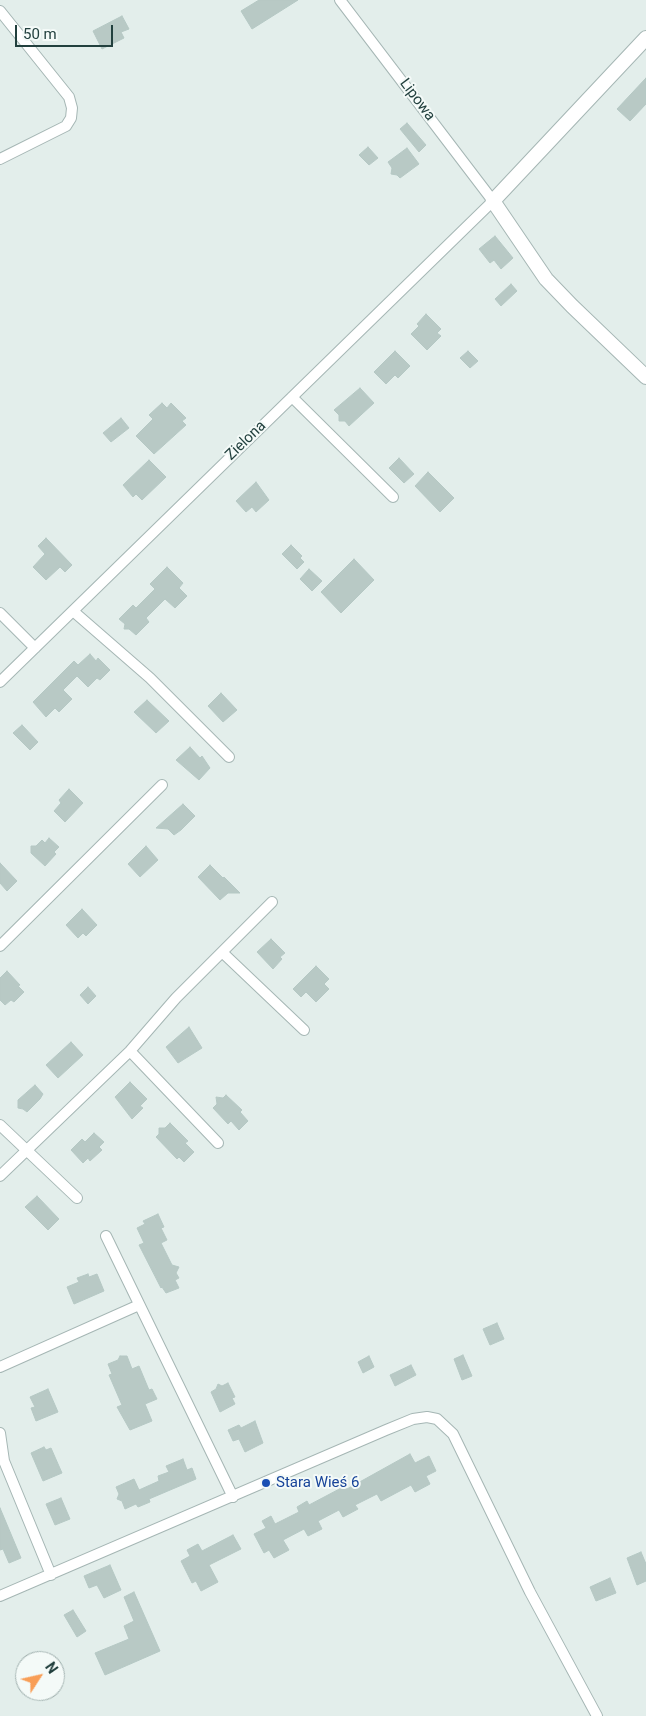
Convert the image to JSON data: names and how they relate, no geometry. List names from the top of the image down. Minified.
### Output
{"streets":{"street":["Lipowa","Zielona"]},"crossings":[["Lipowa","Zielona"]],"places":["Stara Wieś 6"],"scale_bar":"50 m","north":"top right"}
